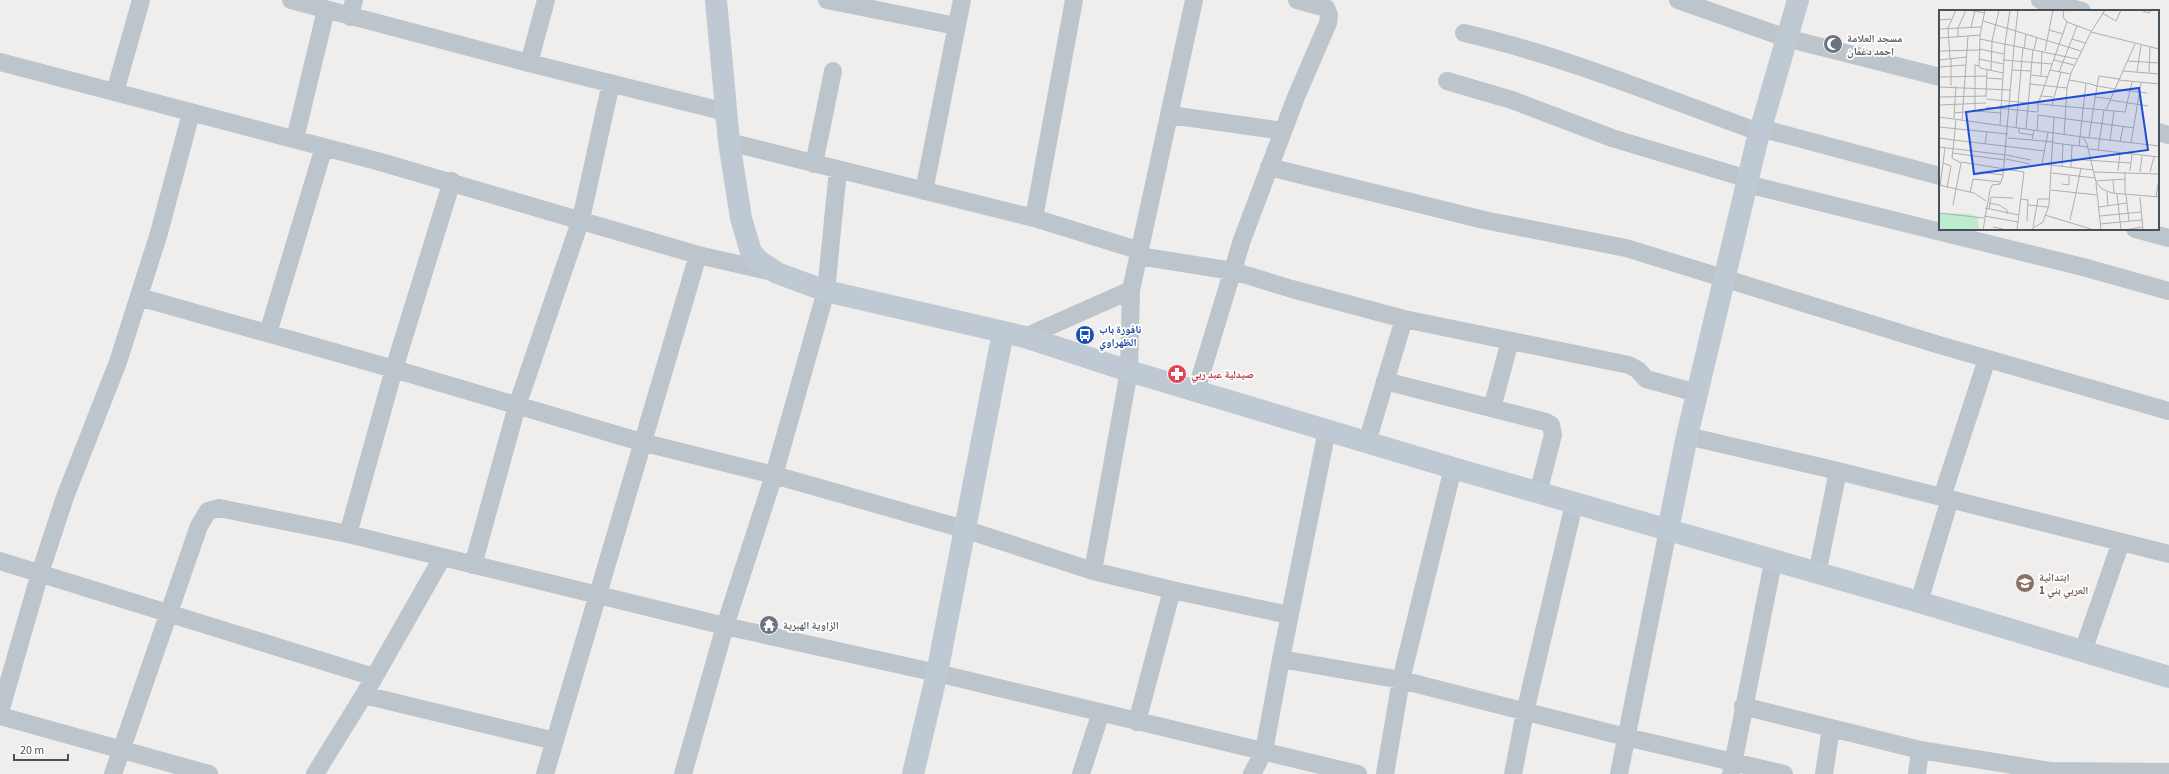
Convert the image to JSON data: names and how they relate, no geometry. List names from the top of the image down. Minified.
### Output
{"places":{"mosque":["مسجد العلامة احمد دغمان"],"bus stop":["نافورة باب الظهراوي"],"pharmacy":["صيدلية عبد ربي"],"school or university":["ابتدائية العربي بني 1"],"temple":["الزاوية الهبرية"]},"scale_bar":"20 m"}
